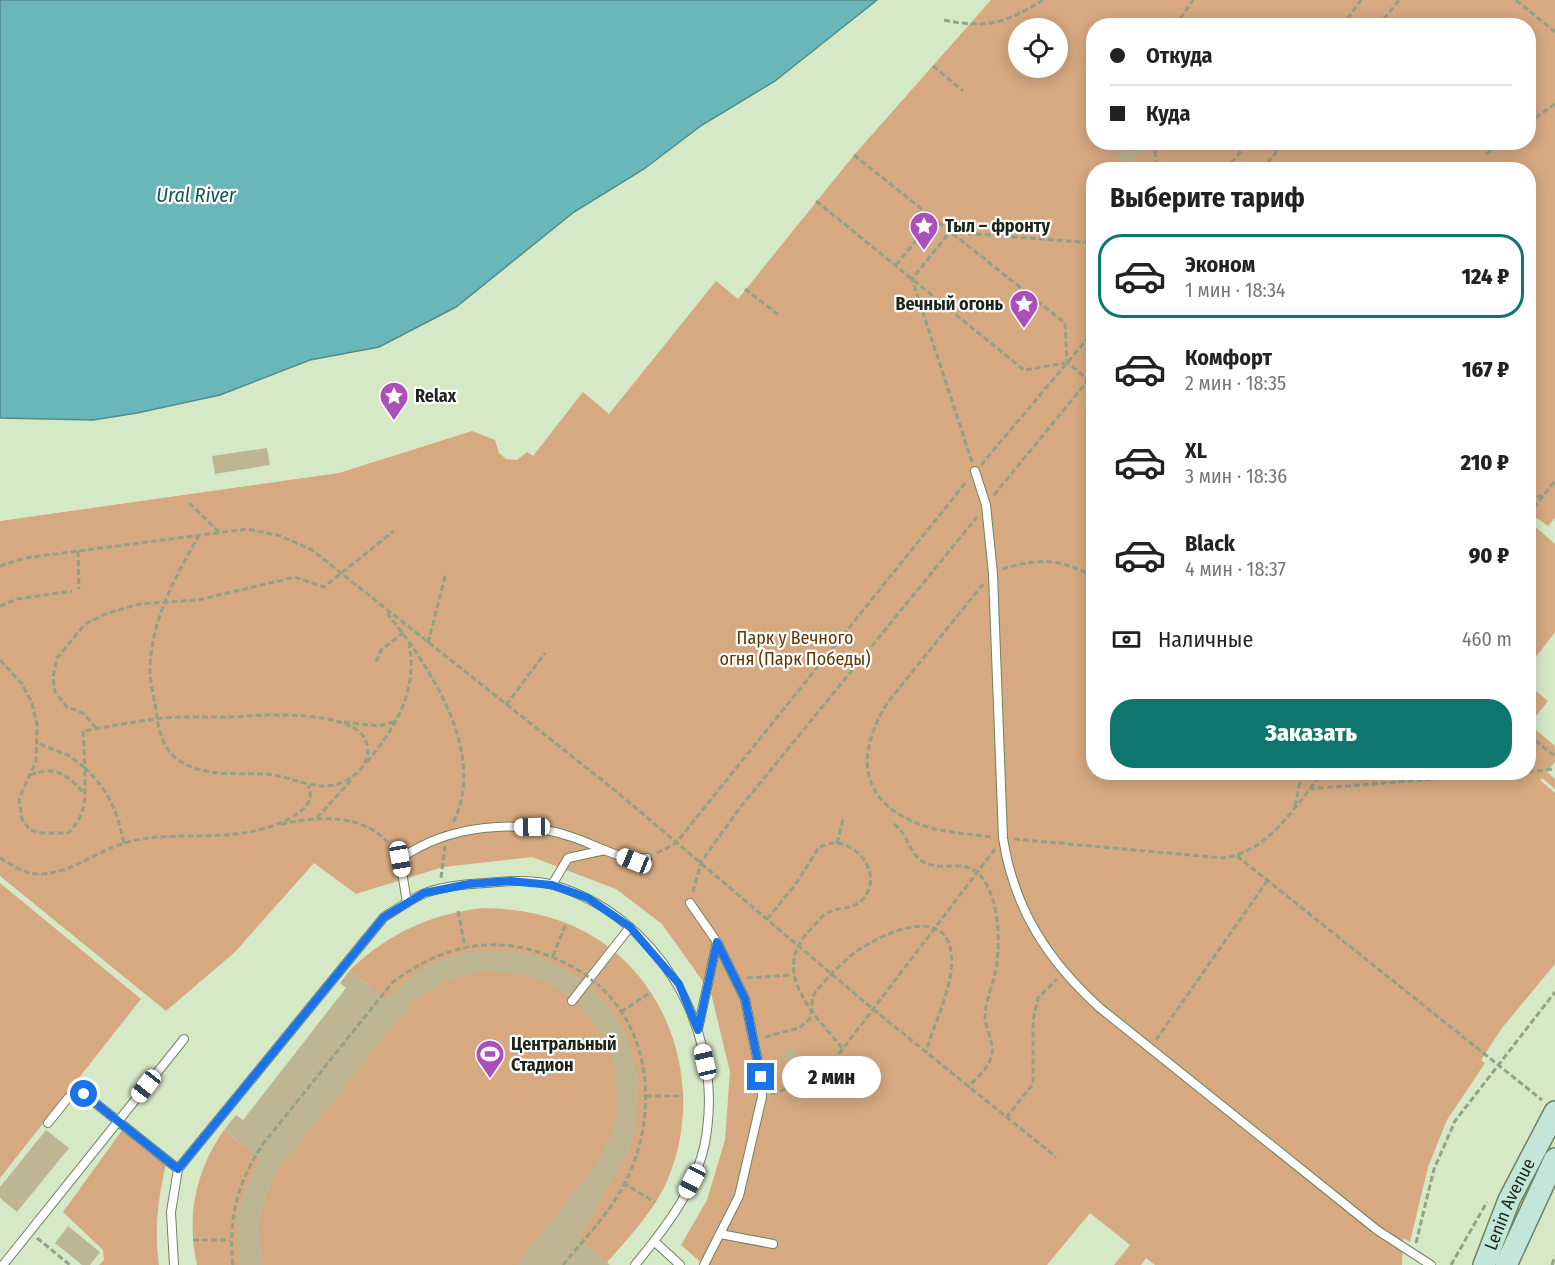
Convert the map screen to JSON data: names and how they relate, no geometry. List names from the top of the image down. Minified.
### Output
{"streets":{"main road":["Lenin Avenue"]},"water":["Ural River"],"parks":["Парк у Вечного огня (Парк Победы)"],"places":{"place":["Тыл – фронту","Вечный огонь","Relax"],"sports":["Центральный Стадион"]},"page":{"banner":["Откуда","Куда"],"heading":"Выберите тариф","list":[{"name":"Эконом","note":"1 мин · 18:34","value":"124 ₽"},{"name":"Комфорт","note":"2 мин · 18:35","value":"167 ₽"},{"name":"XL","note":"3 мин · 18:36","value":"210 ₽"},{"name":"Black","note":"4 мин · 18:37","value":"90 ₽"}],"pay":["Наличные","460 m"],"buttons":"Заказать","bubble":"2 мин"}}
